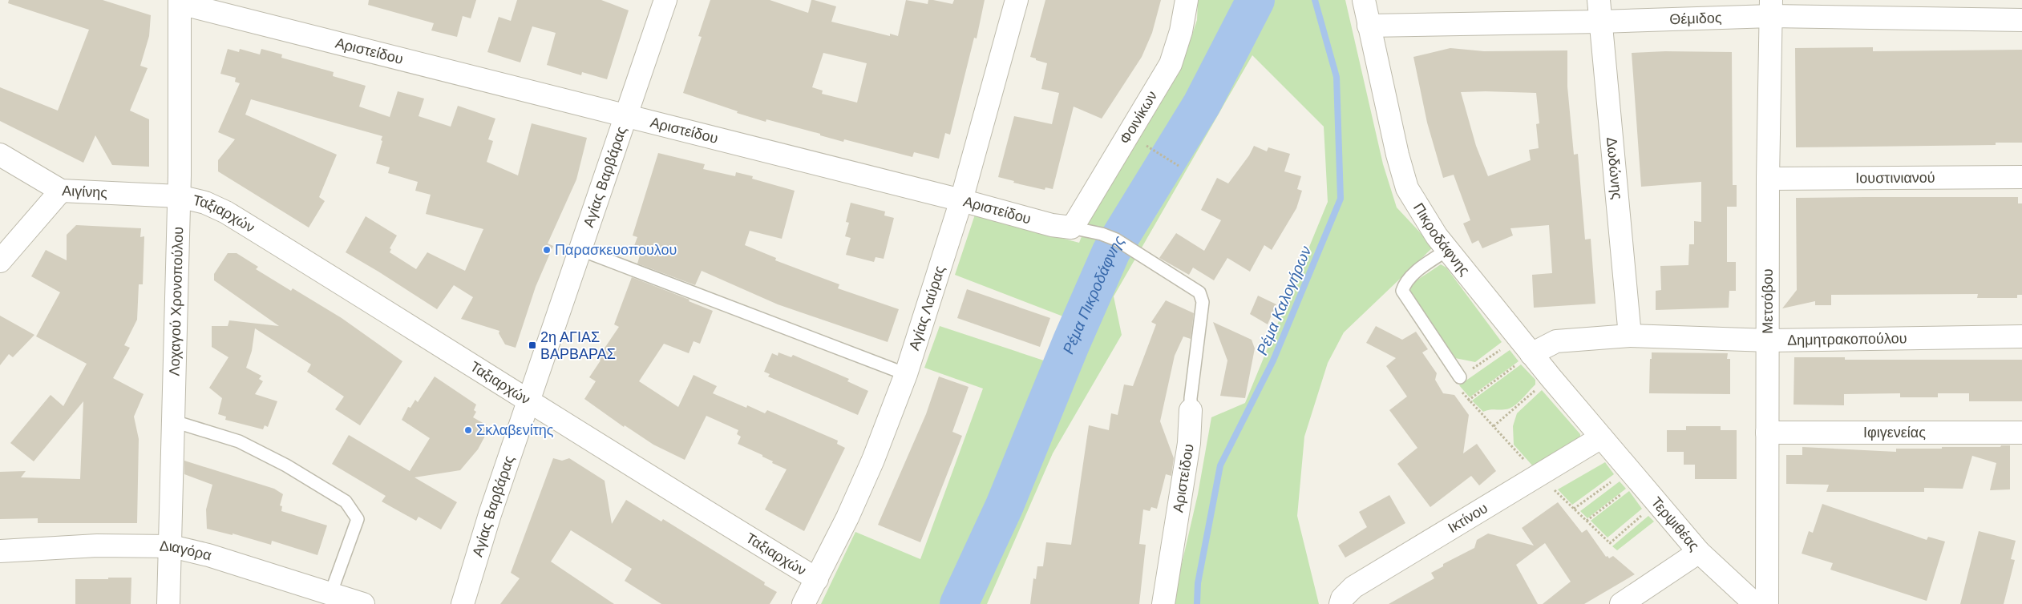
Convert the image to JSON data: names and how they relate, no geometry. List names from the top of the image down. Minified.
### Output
{"streets":{"street":["Θέμιδος","Αριστείδου","Φοινίκων","Δωδώνης","Αγίας Βαρβάρας","Ιουστινιανού","Αιγίνης","Ταξιαρχών","Πικροδάφνης","Λοχαγού Χρονοπούλου","Μετσόβου","Αγίας Λαύρας","Δημητρακοπούλου","Ιφιγενείας","Ικτίνου","Τερψιθέας","Διαγόρα"]},"crossings":[["Θέμιδος","Δωδώνης"],["Θέμιδος","Πικροδάφνης"],["Θέμιδος","Μετσόβου"],["Αριστείδου","Φοινίκων"],["Αριστείδου","Αγίας Βαρβάρας"],["Αριστείδου","Λοχαγού Χρονοπούλου"],["Αριστείδου","Αγίας Λαύρας"],["Δωδώνης","Δημητρακοπούλου"],["Αγίας Βαρβάρας","Ταξιαρχών"],["Ιουστινιανού","Μετσόβου"],["Αιγίνης","Ταξιαρχών"],["Αιγίνης","Λοχαγού Χρονοπούλου"],["Ταξιαρχών","Λοχαγού Χρονοπούλου"],["Ταξιαρχών","Αγίας Λαύρας"],["Πικροδάφνης","Δημητρακοπούλου"],["Πικροδάφνης","Ικτίνου"],["Πικροδάφνης","Τερψιθέας"],["Λοχαγού Χρονοπούλου","Διαγόρα"],["Μετσόβου","Δημητρακοπούλου"],["Μετσόβου","Ιφιγενείας"],["Ικτίνου","Τερψιθέας"]],"water":["Ρέμα Πικροδάφνης","Ρέμα Καλογήρων"],"places":{"other":["Παρασκευοπουλου","Σκλαβενίτης"],"transit":["2η ΑΓΙΑΣ ΒΑΡΒΑΡΑΣ"]}}
